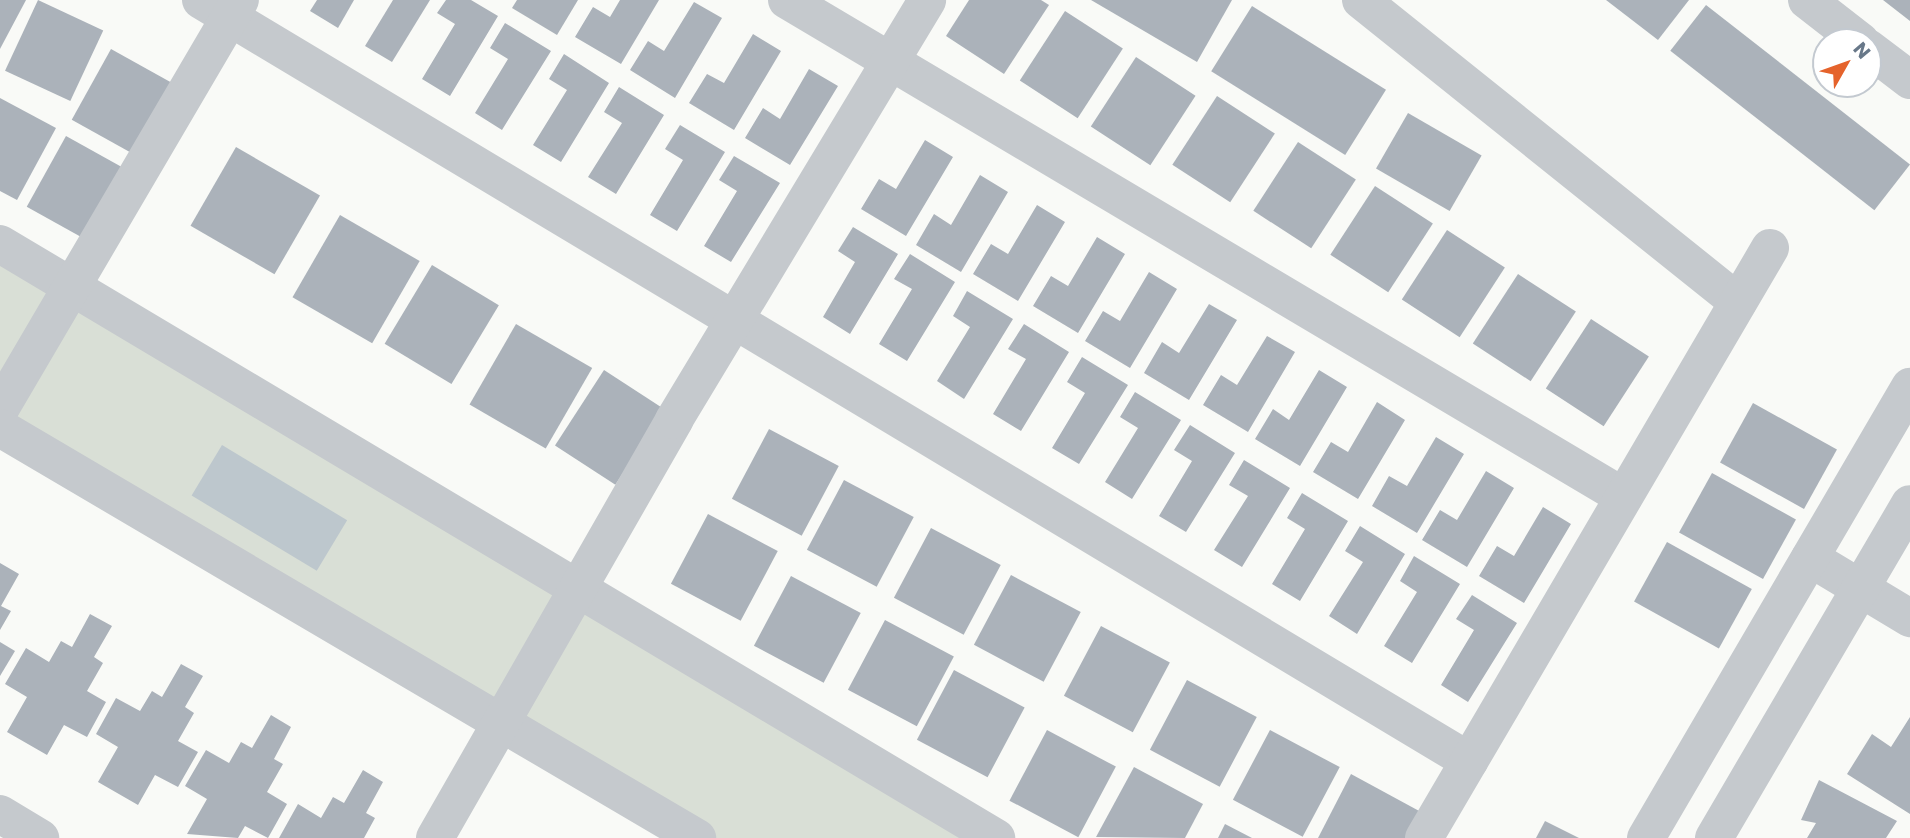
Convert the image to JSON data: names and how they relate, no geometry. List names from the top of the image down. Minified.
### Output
{"north":"top right"}
